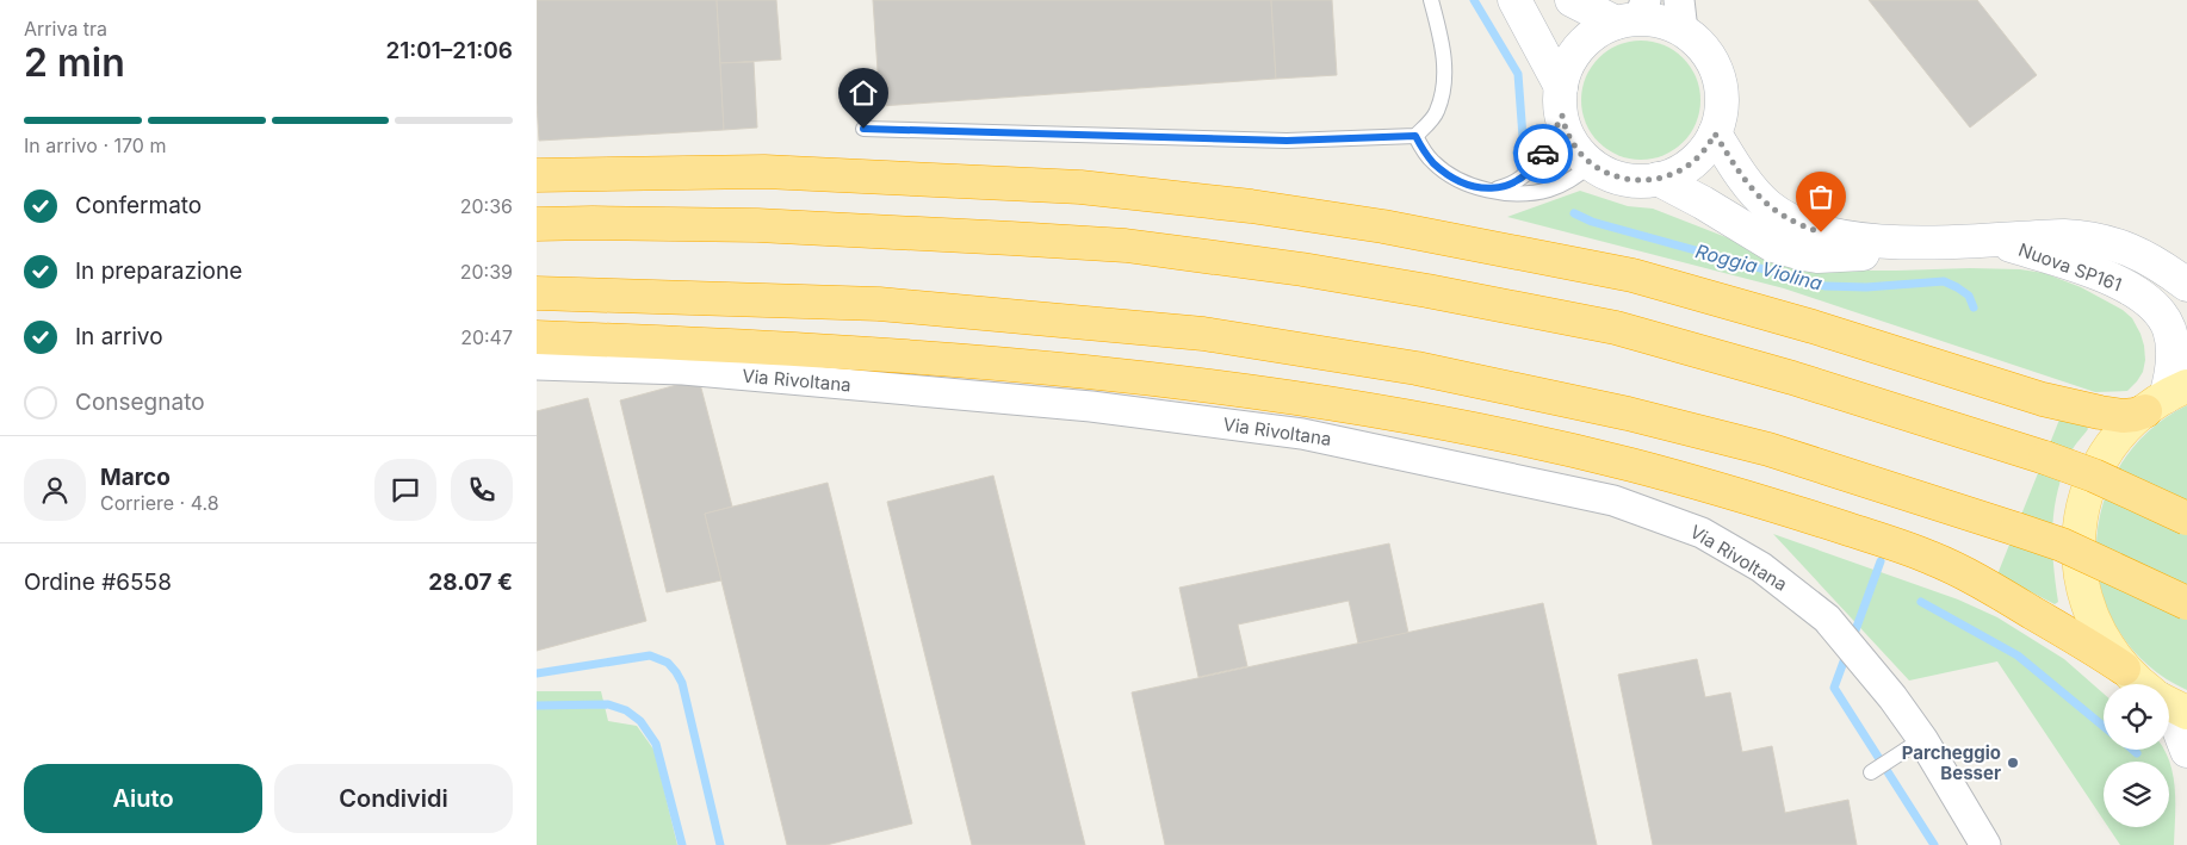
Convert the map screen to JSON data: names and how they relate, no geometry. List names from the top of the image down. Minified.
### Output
{"streets":{"main road":["Nuova SP161"],"street":["Via Rivoltana"]},"water":["Roggia Violina"],"places":["Parcheggio Besser"],"page":{"heading":["2 min","Arriva tra","21:01–21:06"],"panel":["Marco","Corriere · 4.8","Ordine #6558","28.07 €"],"bar":"In arrivo · 170 m","list":[["Confermato","20:36"],["In preparazione","20:39"],["In arrivo","20:47"],"Consegnato"],"buttons":["Aiuto","Condividi"]}}
